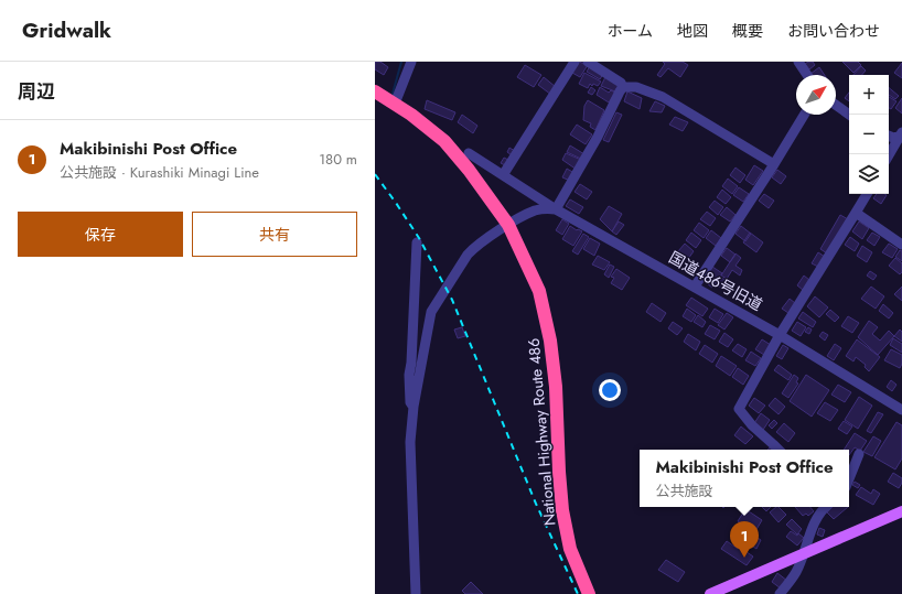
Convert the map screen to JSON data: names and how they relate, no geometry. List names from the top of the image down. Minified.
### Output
{"streets":{"highway":["National Highway Route 486"],"street":["国道486号旧道"]},"north":"top right","page":{"header":"Gridwalk","nav":["ホーム","地図","概要","お問い合わせ"],"heading":"周辺","map_buttons":["+","−"],"list":[{"mark":"1","name":"Makibinishi Post Office","note":"公共施設 · Kurashiki Minagi Line","value":"180 m"}],"buttons":["保存","共有"],"popup":["Makibinishi Post Office","公共施設"],"pins":"1"}}
